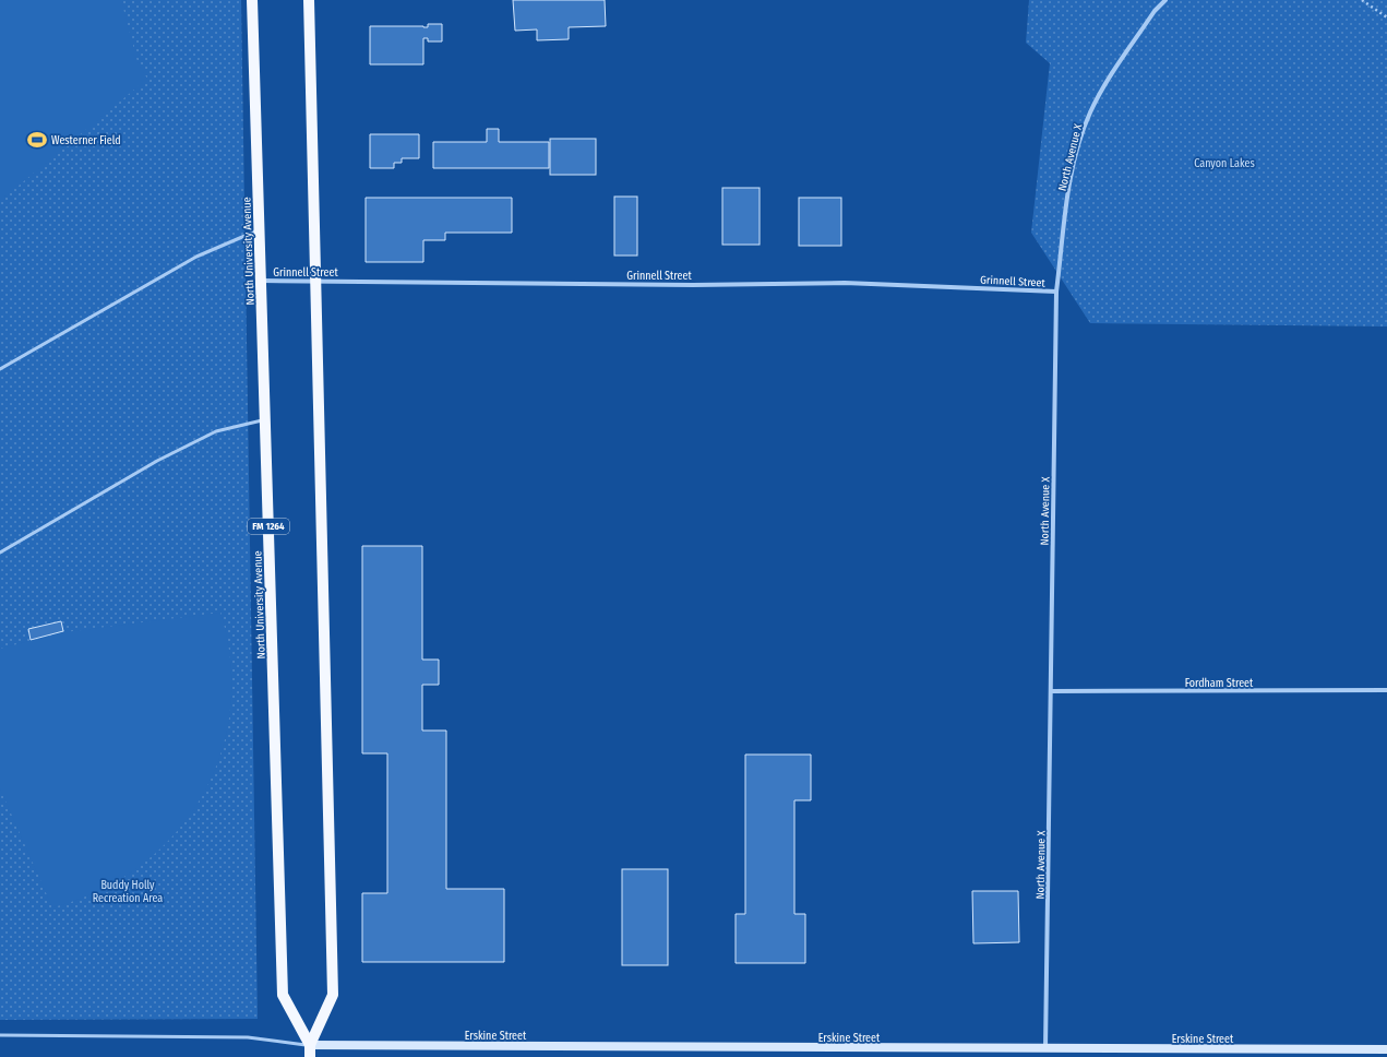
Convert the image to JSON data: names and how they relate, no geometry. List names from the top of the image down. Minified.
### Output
{"streets":{"main road":["North University Avenue","FM 1264","Erskine Street"],"street":["North Avenue X","Grinnell Street","Fordham Street"]},"crossings":[["North Avenue X","Grinnell Street"],["North Avenue X","Fordham Street"],["North Avenue X","Erskine Street"],["North University Avenue","Grinnell Street"],["North University Avenue","Erskine Street"]],"parks":["Canyon Lakes","Buddy Holly Recreation Area"],"places":{"sports":["Westerner Field"]}}
